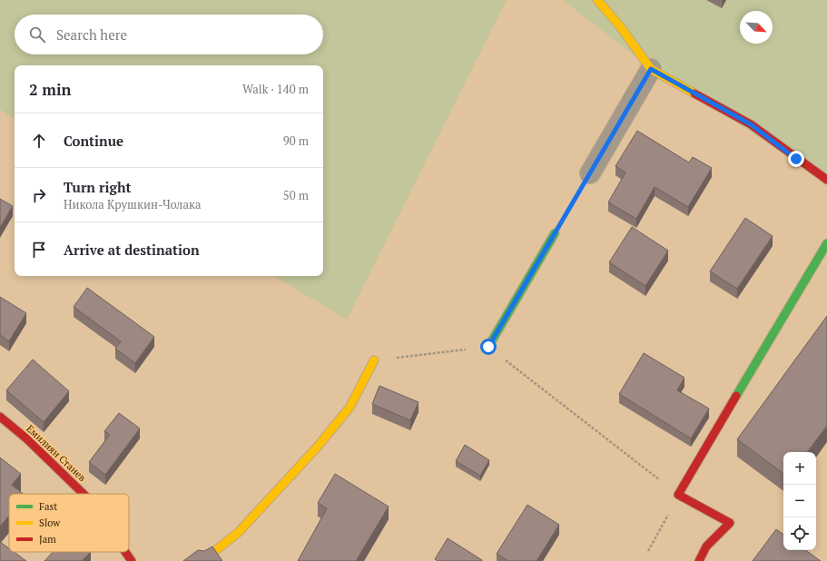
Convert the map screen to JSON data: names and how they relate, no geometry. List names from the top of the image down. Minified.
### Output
{"streets":{"street":["Емилиян Станев"]},"legend":["Fast","Slow","Jam"],"north":"bottom right","page":{"search":"Search here","heading":["2 min","Walk · 140 m"],"list":[["Continue","90 m"],["Turn right","Никола Крушкин-Чолака","50 m"],"Arrive at destination"],"map_buttons":["+","−"]}}
